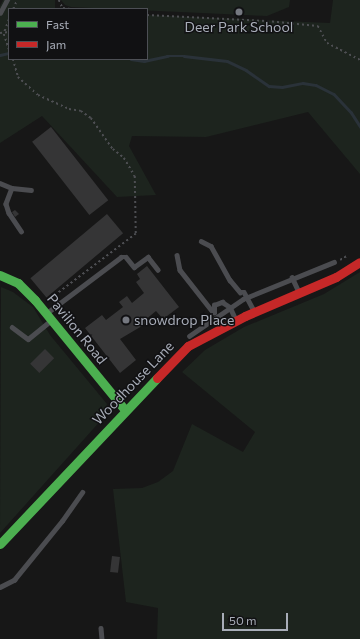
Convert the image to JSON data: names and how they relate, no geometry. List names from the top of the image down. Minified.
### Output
{"streets":{"street":["Pavilion Road","Woodhouse Lane"]},"crossings":[["Pavilion Road","Woodhouse Lane"]],"places":["Deer Park School","snowdrop Place"],"legend":["Fast","Jam"],"scale_bar":"50 m"}
